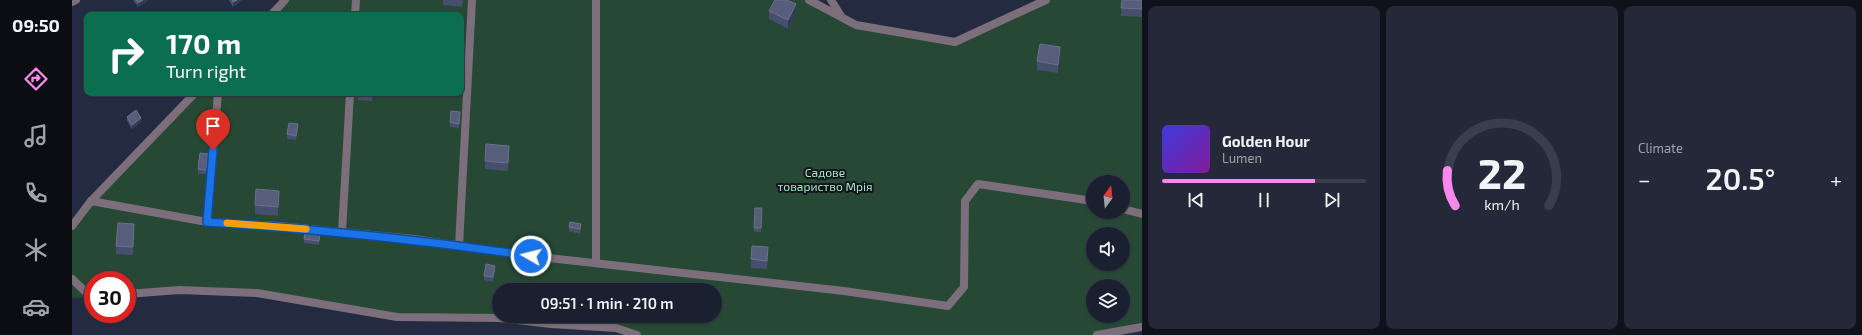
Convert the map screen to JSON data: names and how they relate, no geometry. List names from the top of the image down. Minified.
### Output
{"parks":["Садове товариство Мрія"],"north":"top","page":{"tabs":"09:50","tile":"Climate","turn":["170 m","Turn right"],"song":["Golden Hour","Lumen"],"heat":["−","20.5°","+"],"limit":"30","trip":"09:51 · 1 min · 210 m","gauge":["22","km/h"]}}
